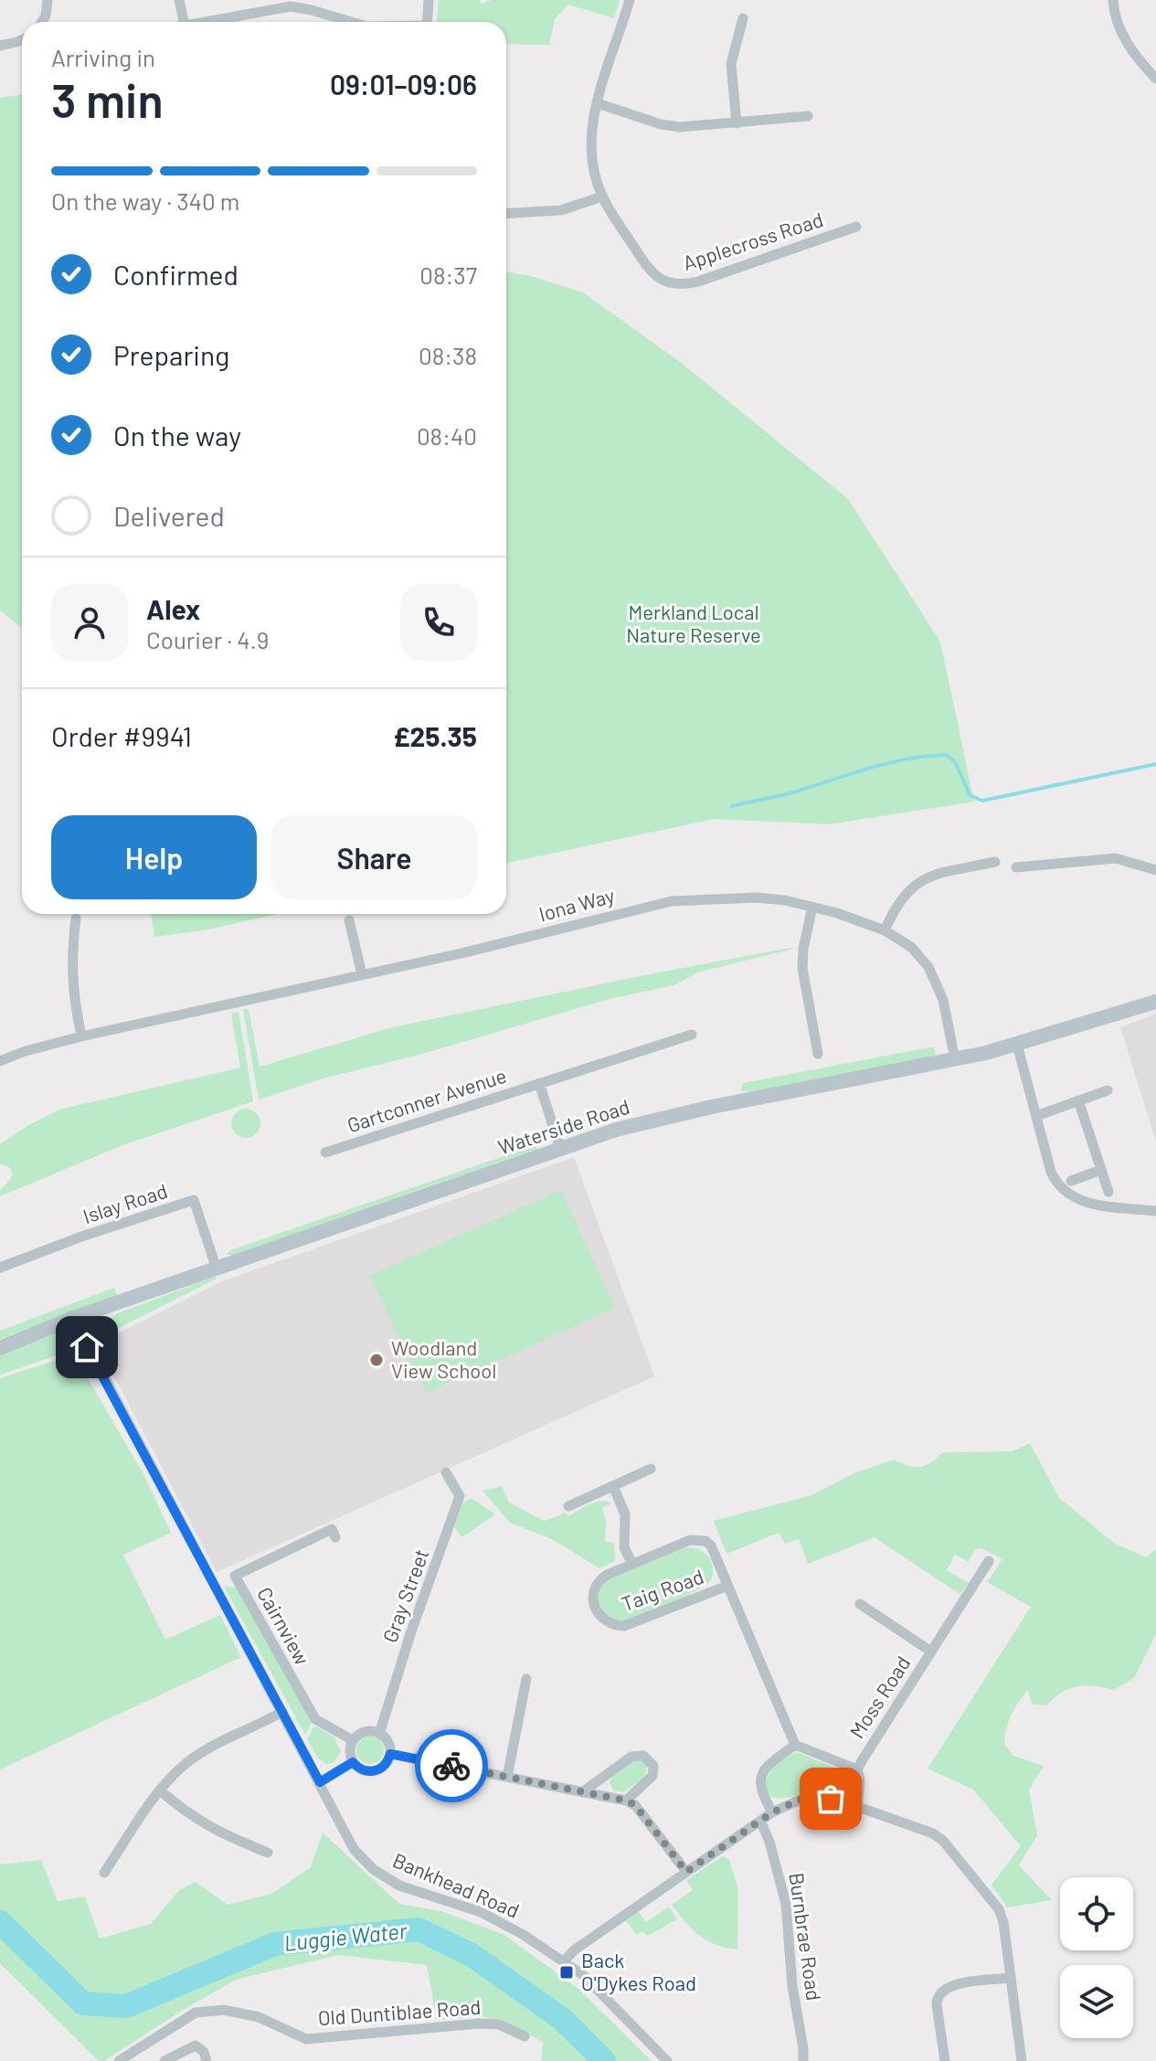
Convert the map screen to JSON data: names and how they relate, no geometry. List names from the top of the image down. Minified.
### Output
{"streets":{"main road":["Waterside Road"],"street":["Applecross Road","Iona Way","Gartconner Avenue","Islay Road","Taig Road","Gray Street","Cairnview","Moss Road","Bankhead Road","Burnbrae Road","Old Duntiblae Road"]},"crossings":[["Iona Way","Waterside Road"],["Gartconner Avenue","Waterside Road"],["Waterside Road","Islay Road"],["Waterside Road","Bankhead Road"],["Gray Street","Cairnview"]],"water":["Luggie Water"],"parks":["Merkland Local Nature Reserve"],"places":{"other":["Woodland View School"],"transit":["Back O'Dykes Road"]},"page":{"heading":["3 min","Arriving in","09:01–09:06"],"panel":["Alex","Courier · 4.9","Order #9941","£25.35"],"bar":"On the way · 340 m","list":[["Confirmed","08:37"],["Preparing","08:38"],["On the way","08:40"],"Delivered"],"buttons":["Help","Share"]}}
